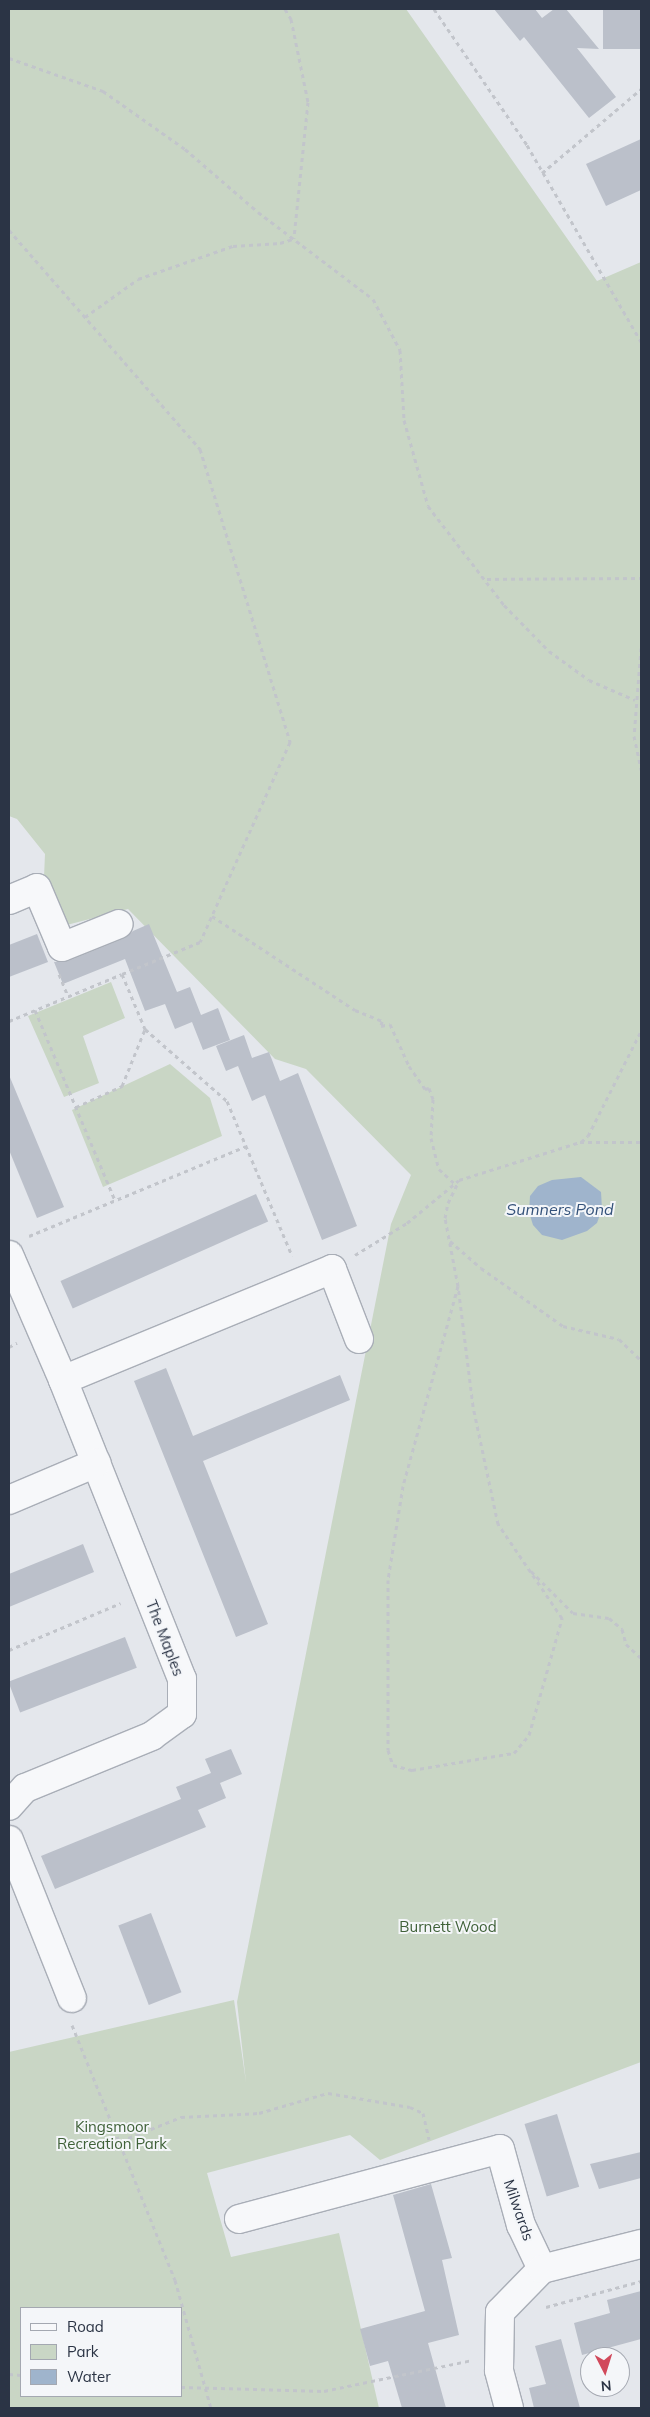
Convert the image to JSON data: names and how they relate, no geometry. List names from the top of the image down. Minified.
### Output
{"streets":{"street":["The Maples","Milwards"]},"water":["Sumners Pond"],"parks":["Burnett Wood","Kingsmoor Recreation Park"],"legend":["Road","Park","Water"],"north":"bottom"}
